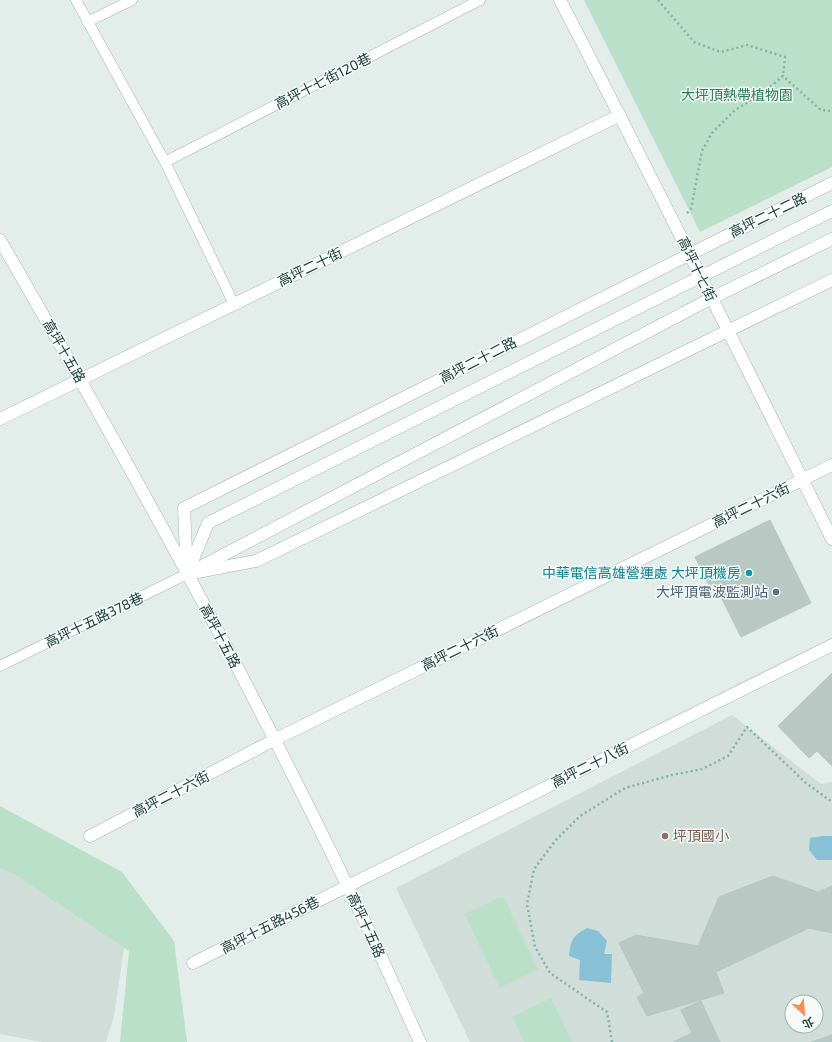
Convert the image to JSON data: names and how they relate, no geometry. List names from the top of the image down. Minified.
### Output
{"streets":{"street":["高坪二十二路","高坪二十街","高坪十七街","高坪十五路","高坪二十六街","高坪二十八街","高坪十五路456巷"],"lane":["高坪十七街120巷","高坪十五路378巷"]},"crossings":[["高坪二十二路","高坪十七街"],["高坪二十二路","高坪十五路"],["高坪二十二路","高坪十五路378巷"],["高坪二十街","高坪十七街"],["高坪二十街","高坪十五路"],["高坪十七街","高坪二十六街"],["高坪十五路","高坪二十六街"],["高坪十五路","高坪十五路378巷"],["高坪十五路","高坪二十八街"],["高坪十五路","高坪十五路456巷"],["高坪二十八街","高坪十五路456巷"]],"parks":["大坪頂熱帶植物園"],"places":["中華電信高雄營運處 大坪頂機房","大坪頂電波監測站","坪頂國小"],"north":"bottom right"}
